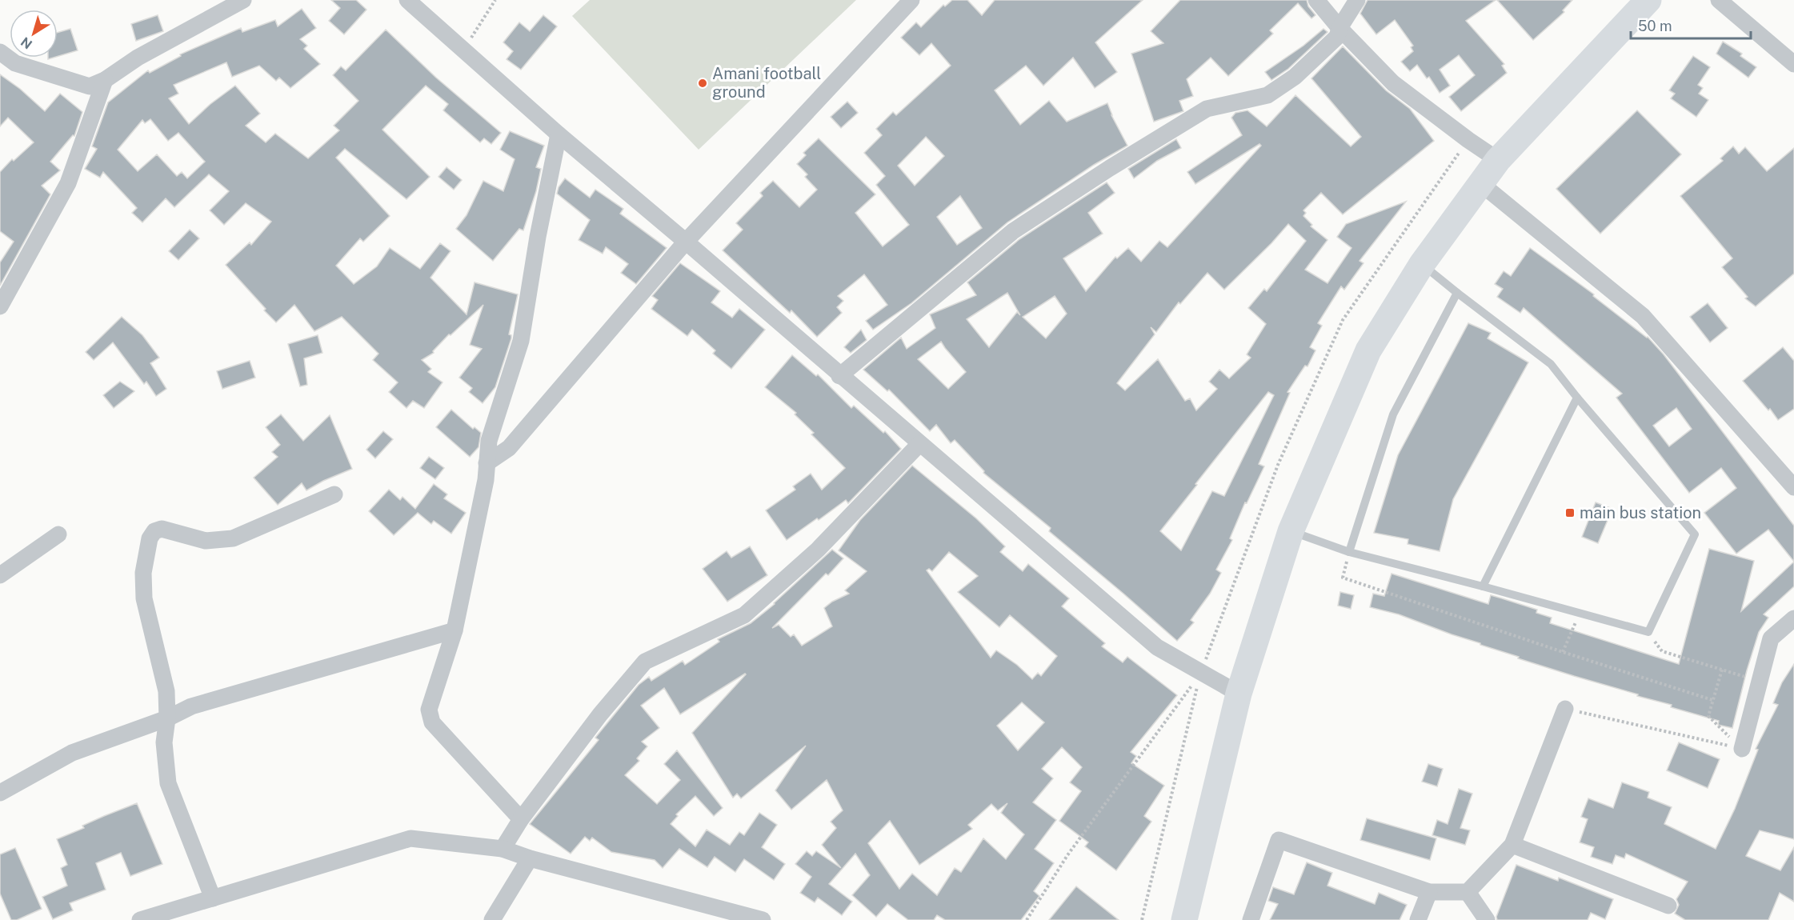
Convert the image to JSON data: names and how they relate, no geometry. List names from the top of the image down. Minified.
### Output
{"places":{"other":["Amani football ground"],"transit":["main bus station"]},"scale_bar":"50 m","north":"bottom left"}
